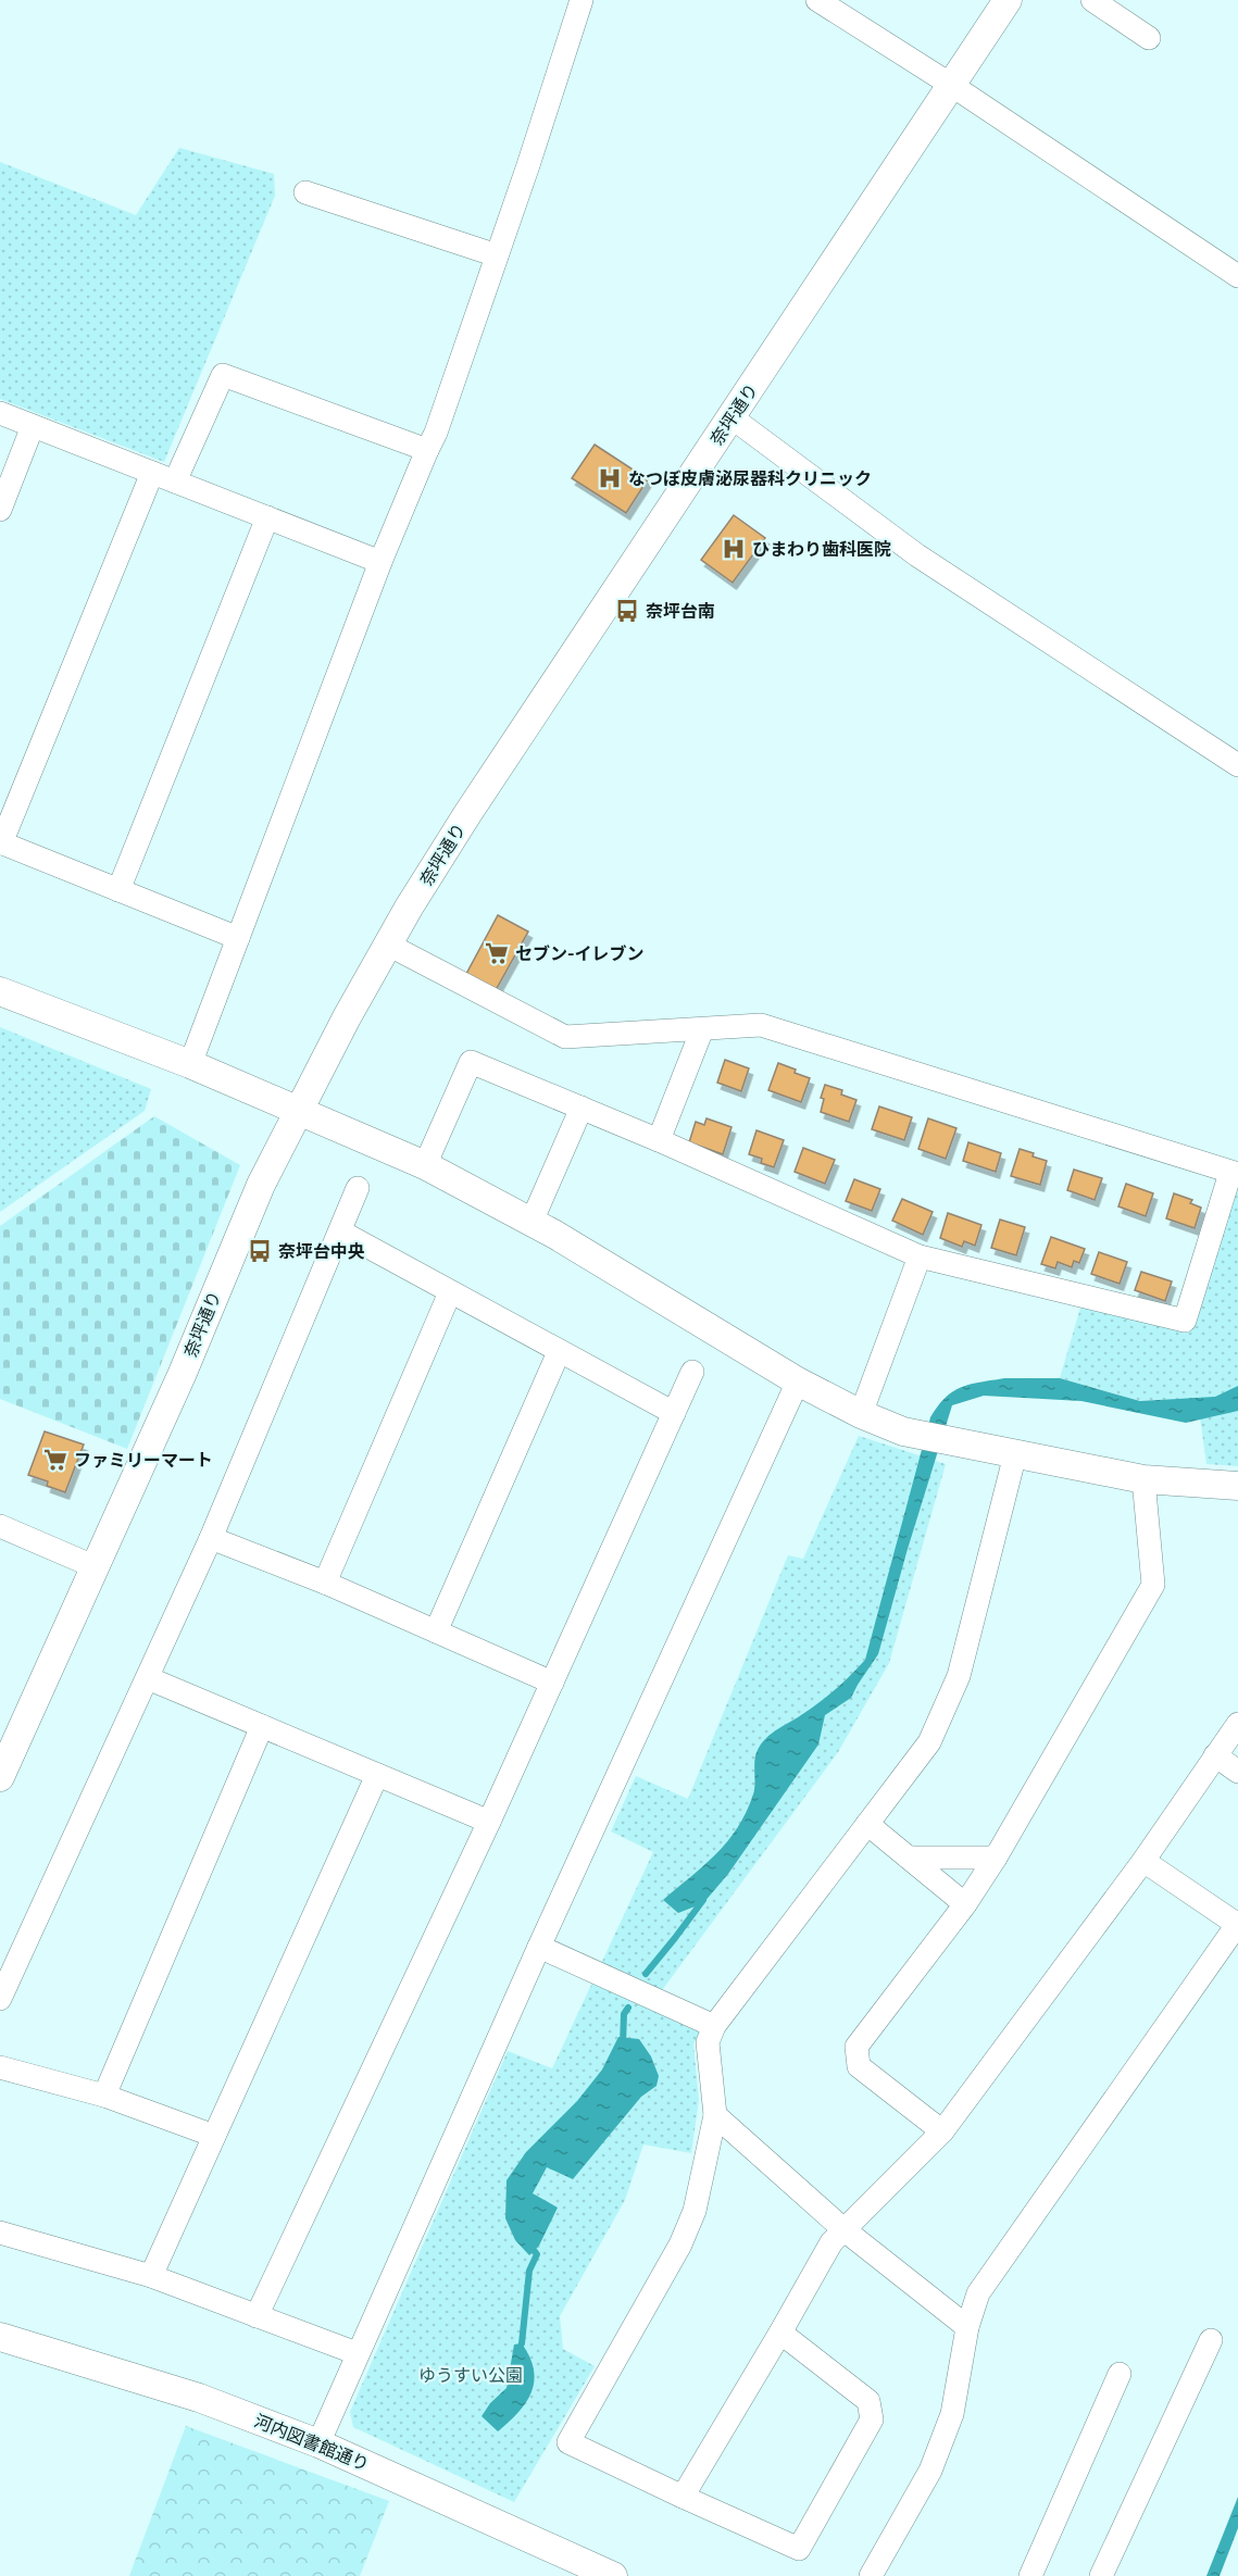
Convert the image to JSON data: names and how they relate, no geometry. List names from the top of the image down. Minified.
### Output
{"streets":{"street":["奈坪通り","河内図書館通り"]},"parks":["ゆうすい公園"],"places":{"hospital":["なつぼ皮膚泌尿器科クリニック","ひまわり歯科医院"],"bus stop":["奈坪台南","奈坪台中央"],"supermarket":["セブン-イレブン","ファミリーマート"]}}
